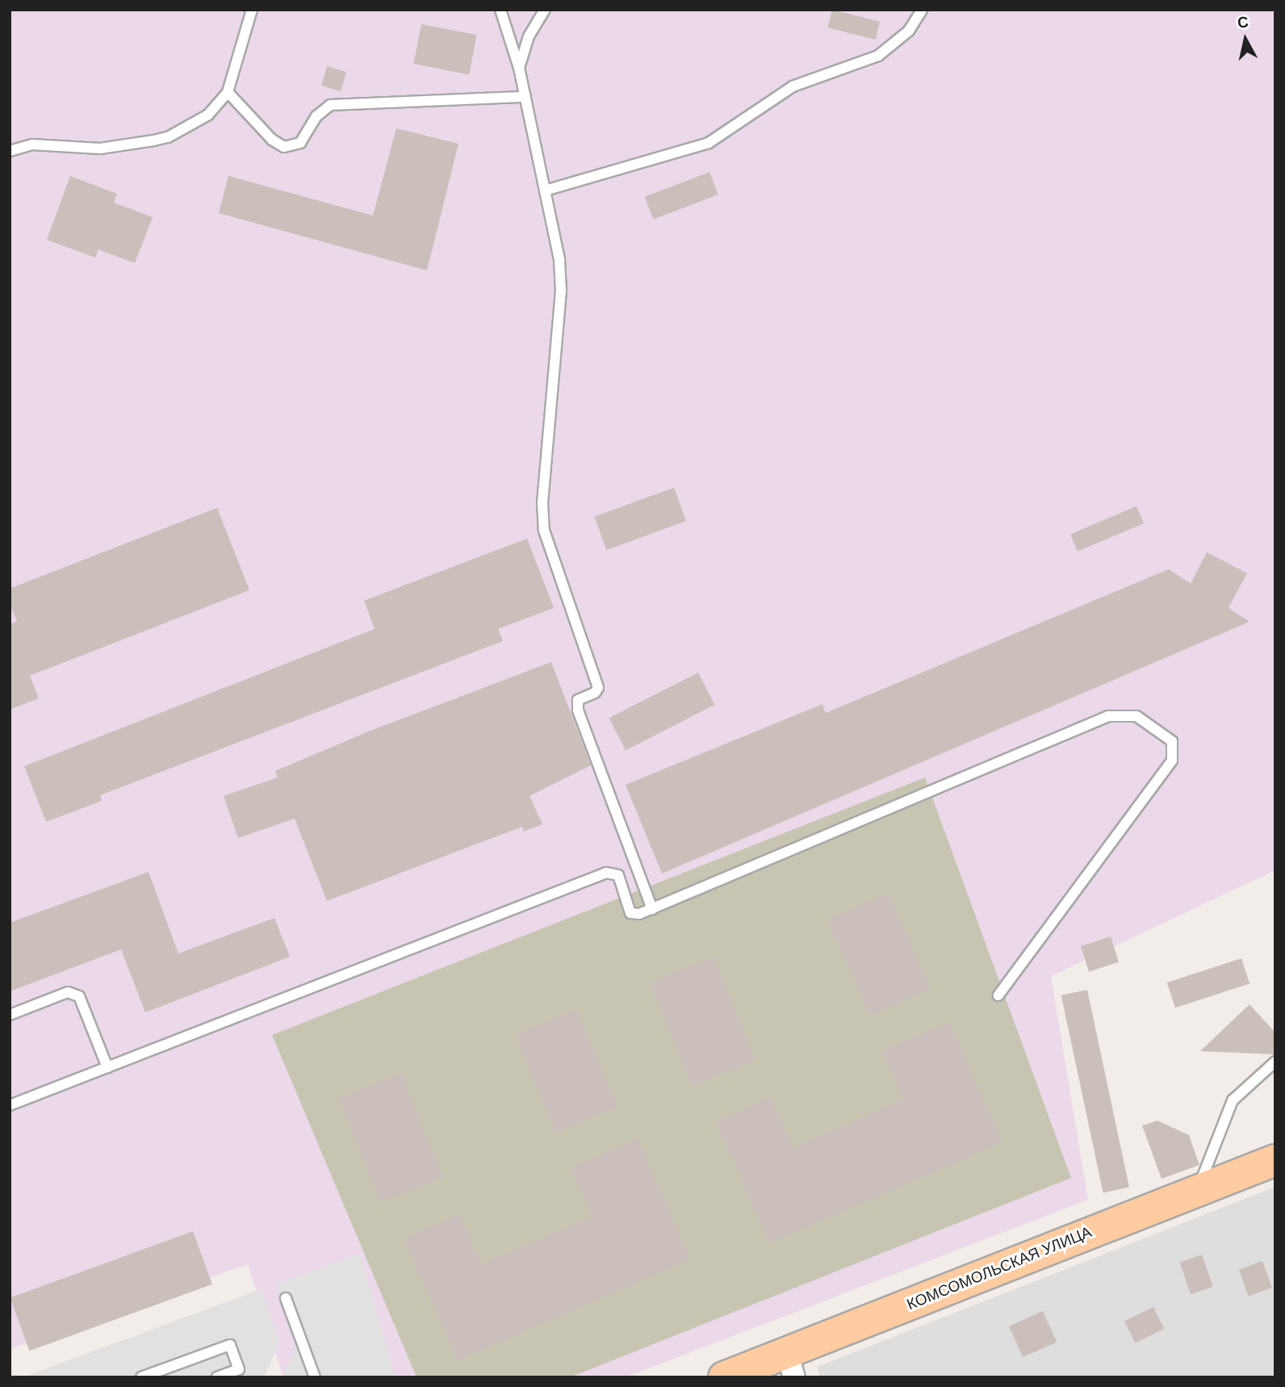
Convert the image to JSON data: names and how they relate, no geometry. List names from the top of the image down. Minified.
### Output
{"streets":{"main road":["КОМСОМОЛЬСКАЯ УЛИЦА"]},"north":"top"}
